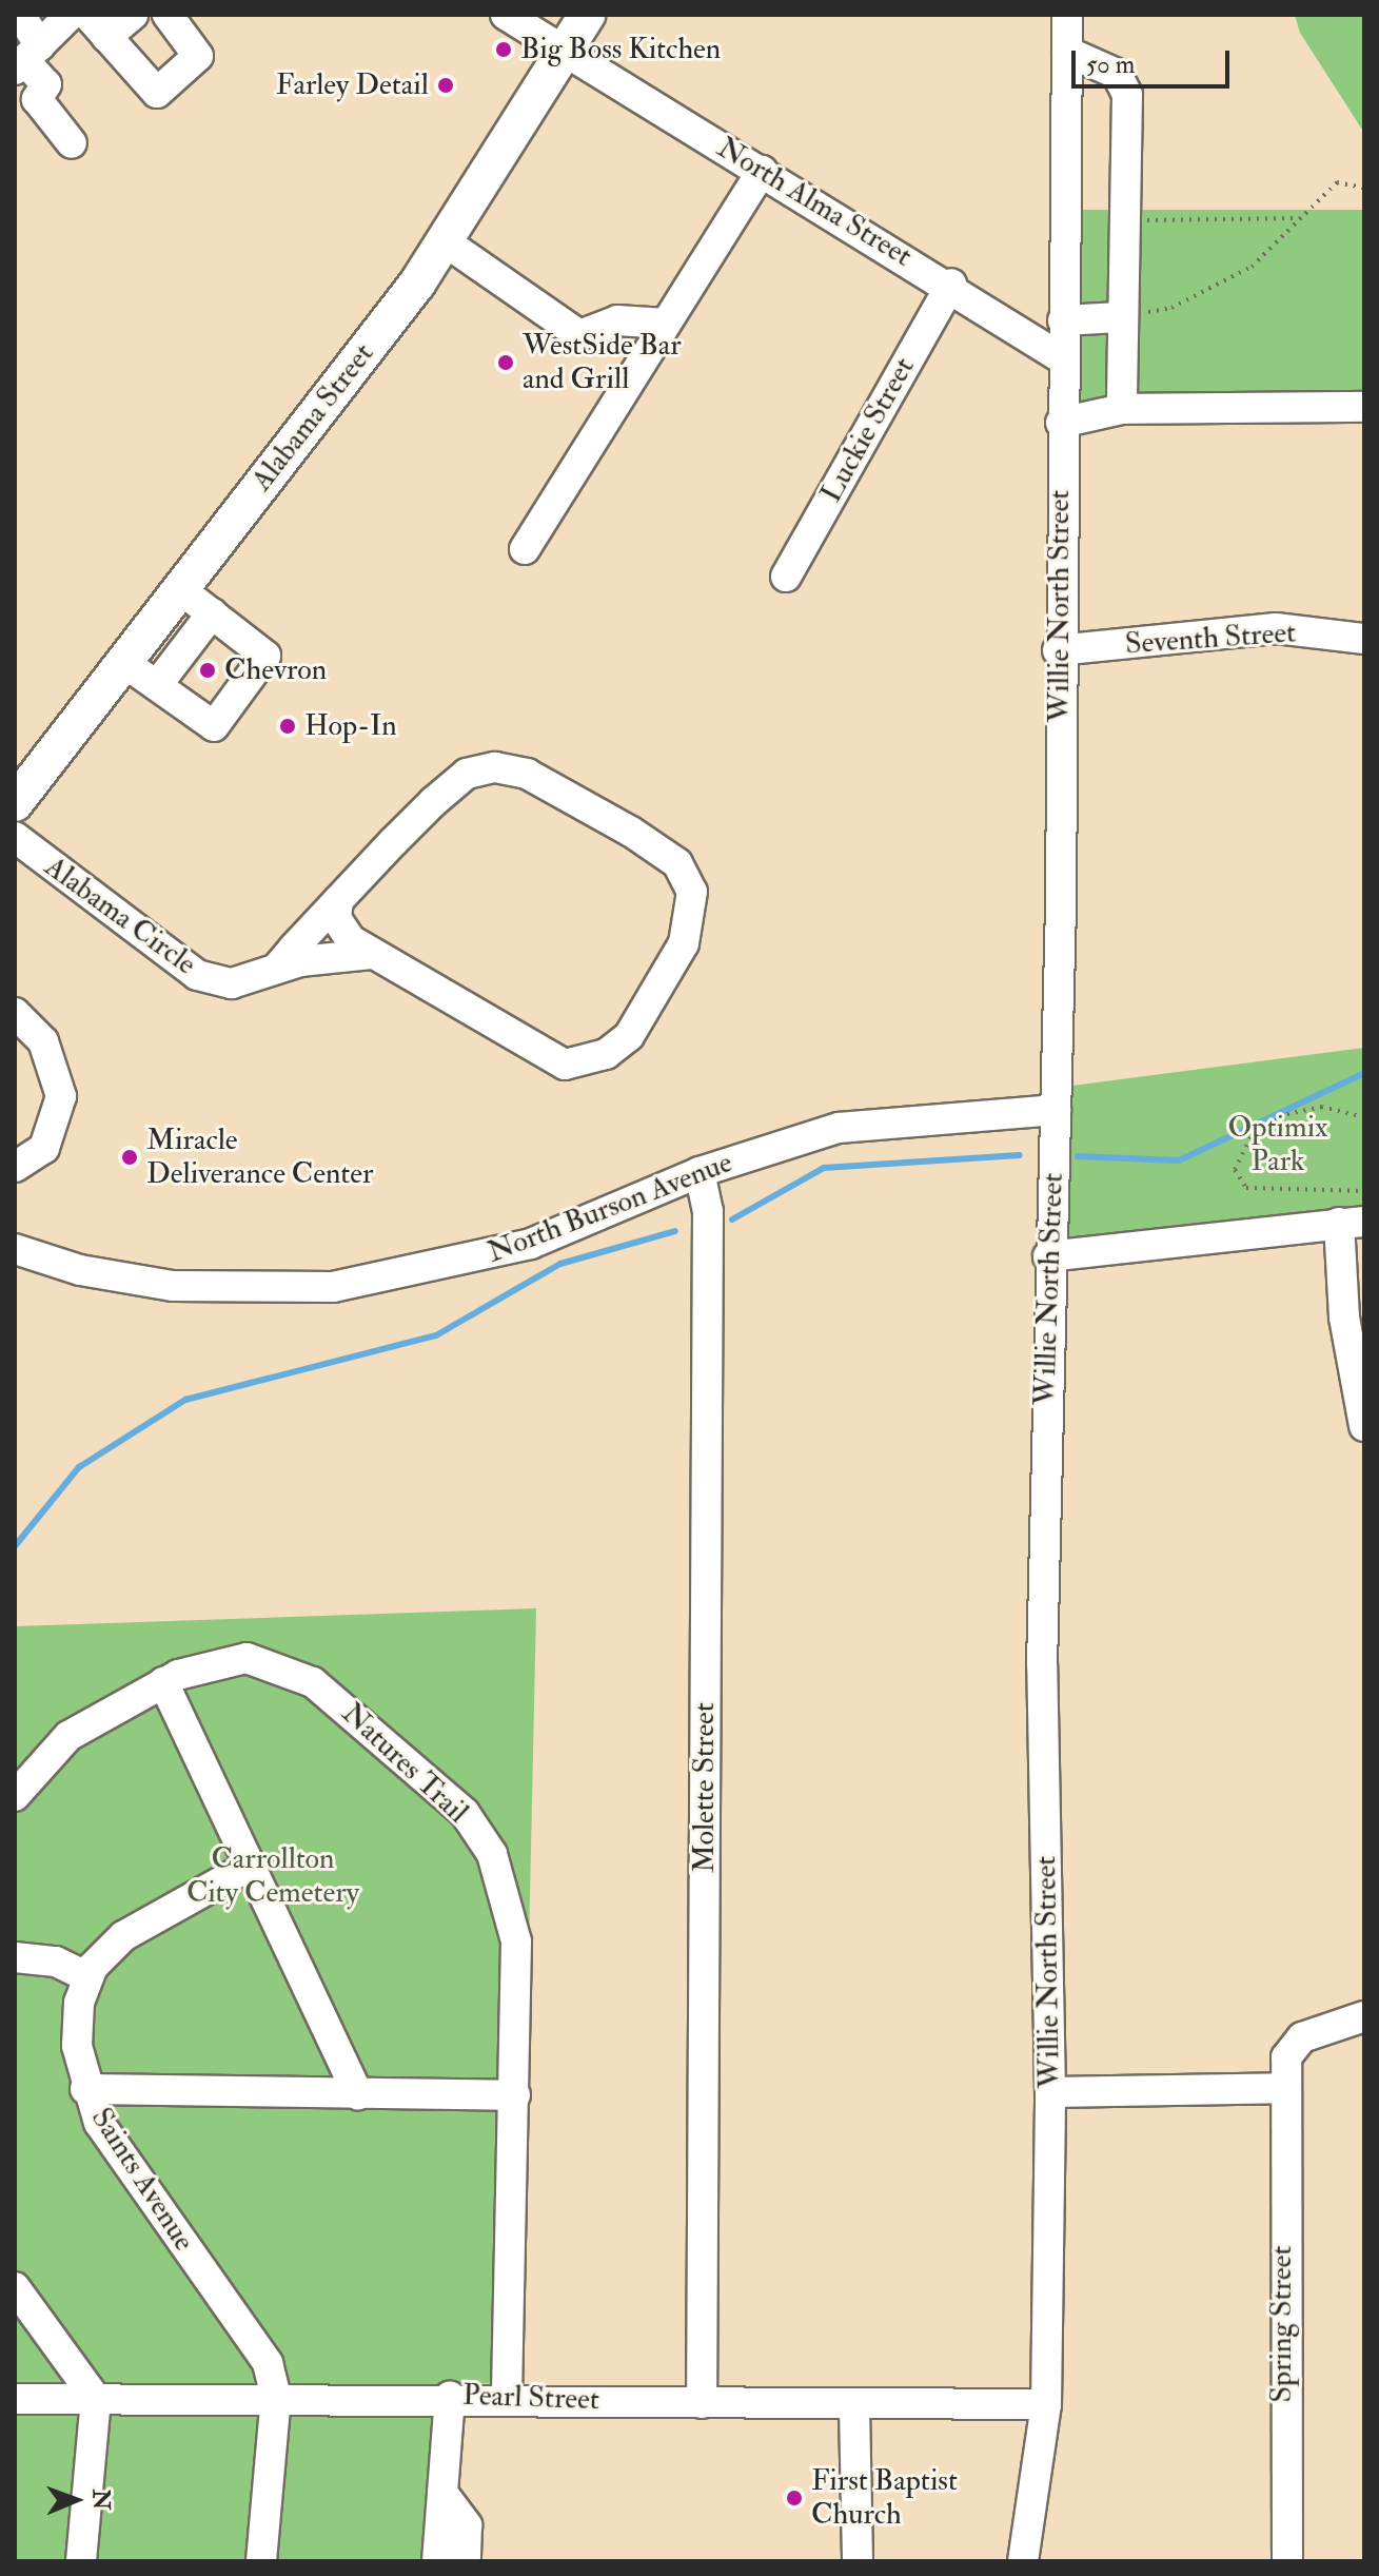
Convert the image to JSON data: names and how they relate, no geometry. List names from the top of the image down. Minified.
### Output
{"streets":{"main road":["Alabama Street"],"street":["North Alma Street","Luckie Street","Willie North Street","Seventh Street","Alabama Circle","North Burson Avenue","Natures Trail","Molette Street","Saints Avenue","Spring Street","Pearl Street"]},"crossings":[["North Alma Street","Alabama Street"],["North Alma Street","Luckie Street"],["North Alma Street","Willie North Street"],["Willie North Street","Seventh Street"],["Willie North Street","North Burson Avenue"],["Willie North Street","Pearl Street"],["North Burson Avenue","Molette Street"],["Natures Trail","Pearl Street"],["Molette Street","Pearl Street"],["Saints Avenue","Pearl Street"]],"parks":["Optimix Park","Carrollton City Cemetery"],"places":["Big Boss Kitchen","Farley Detail","WestSide Bar and Grill","Chevron","Hop-In","Miracle Deliverance Center","First Baptist Church"],"scale_bar":"50 m","north":"right"}
